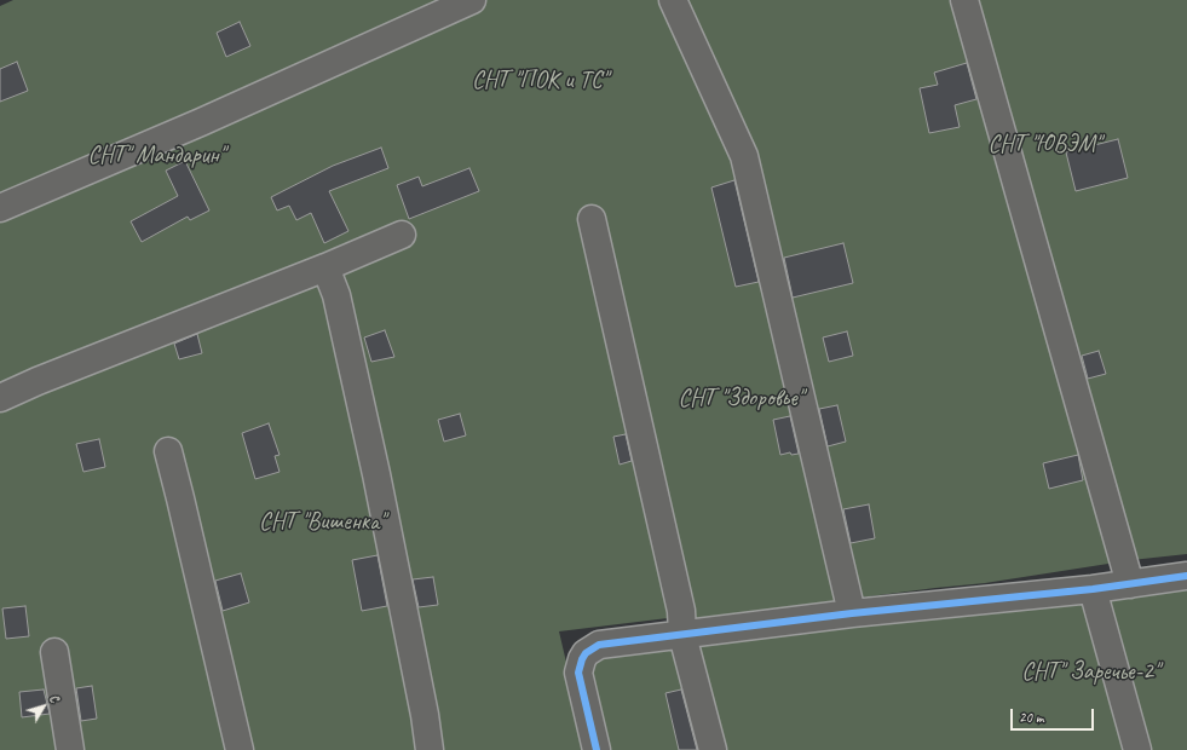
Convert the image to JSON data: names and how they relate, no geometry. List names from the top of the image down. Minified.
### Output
{"parks":["СНТ \"ПОК и ТС\"","СНТ \"ЮВЭМ\"","СНТ\" Мандарин\"","СНТ \"Здоровье\"","СНТ \"Вишенка\"","СНТ\" Заречье-2\""],"scale_bar":"20 m","north":"top right"}
